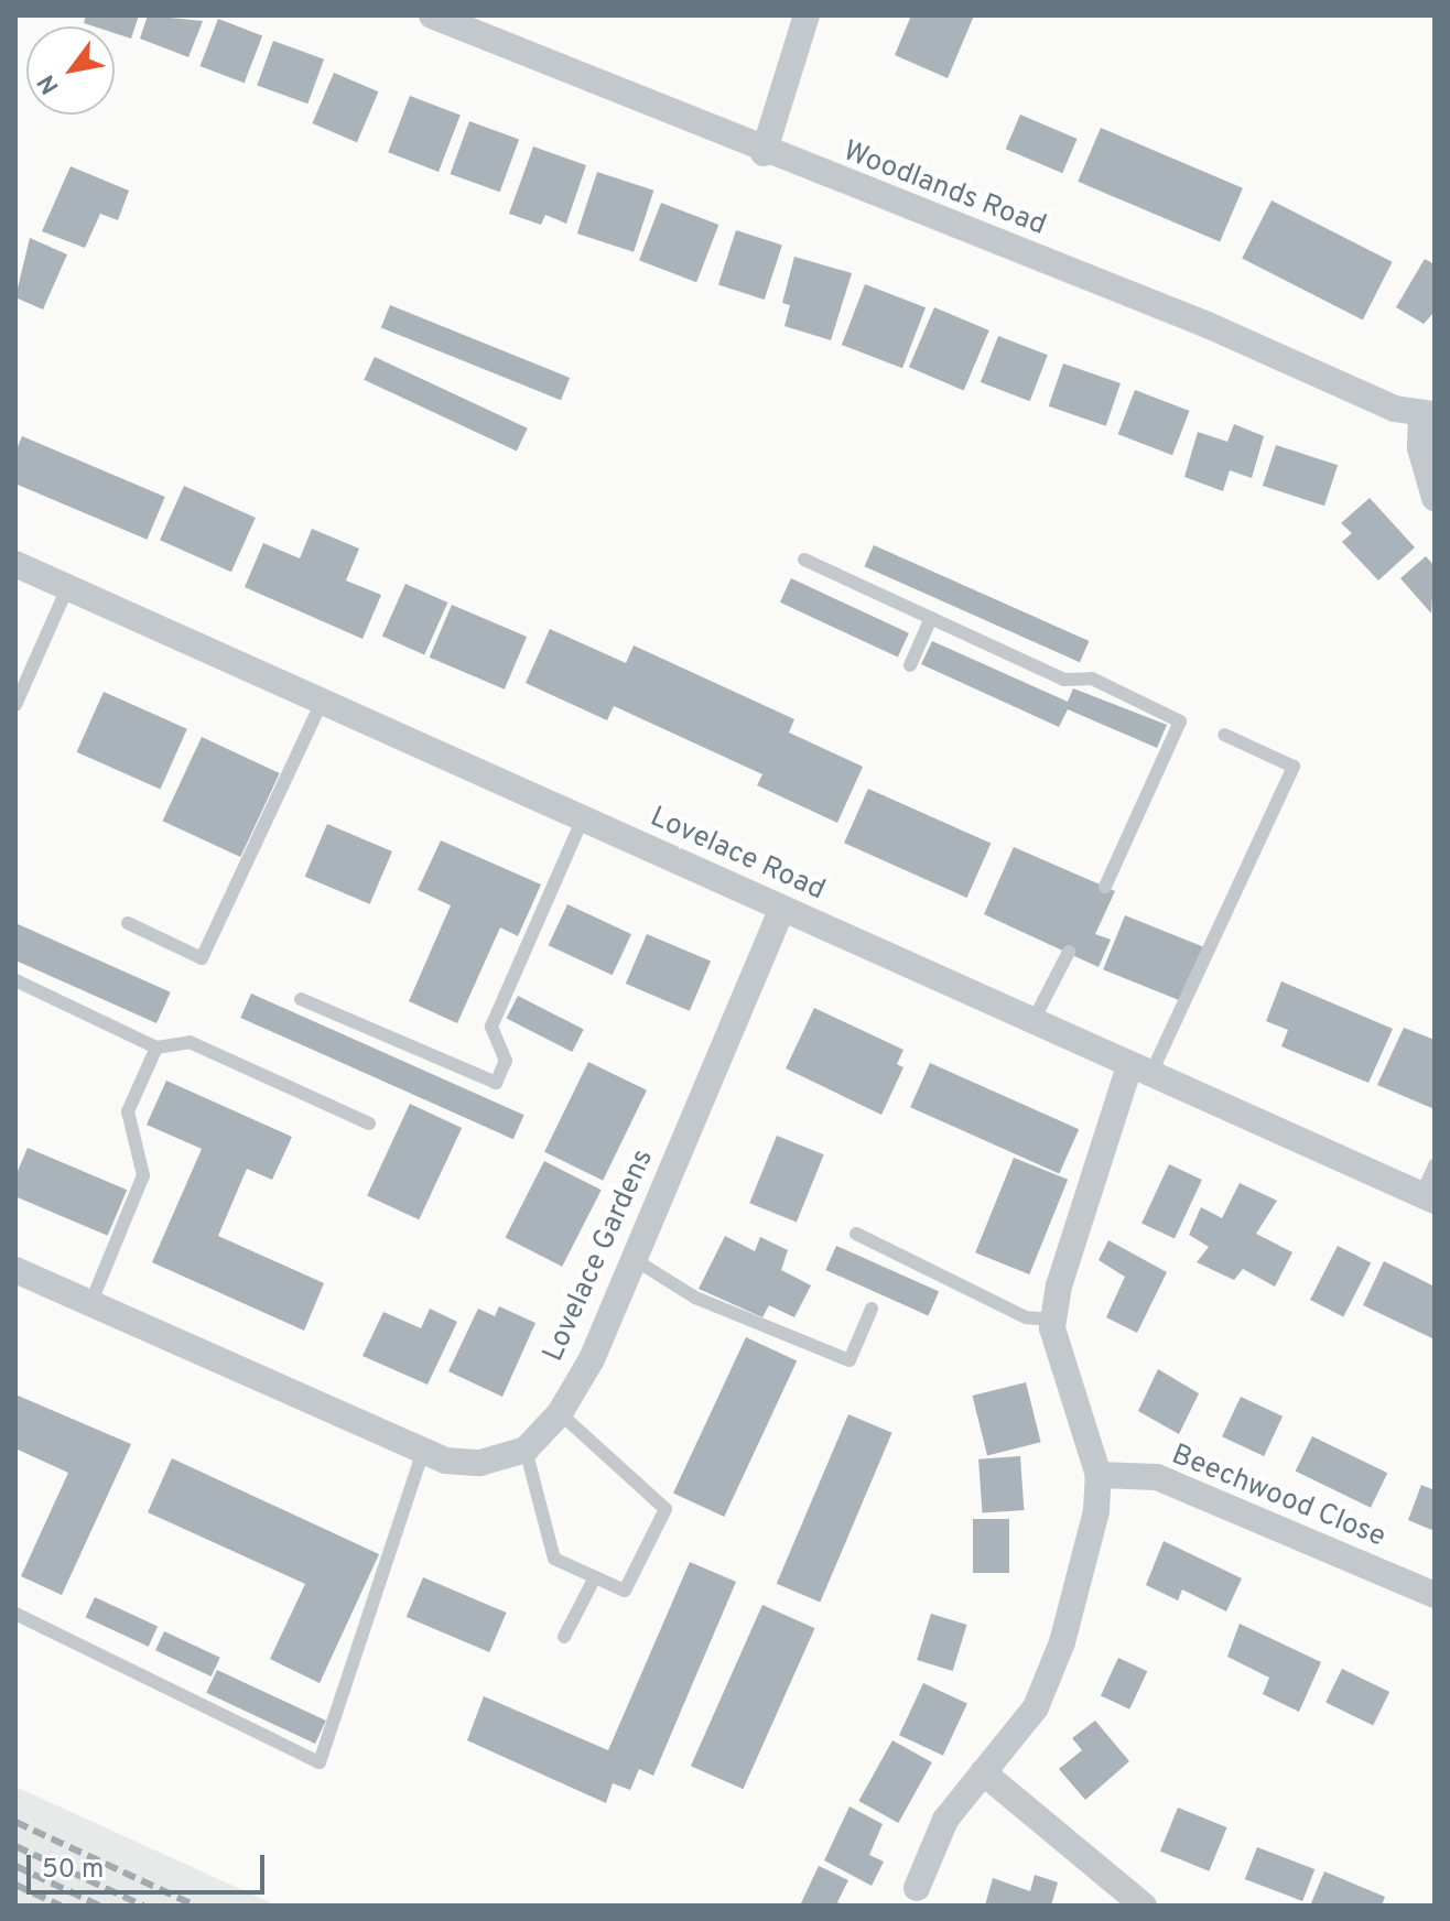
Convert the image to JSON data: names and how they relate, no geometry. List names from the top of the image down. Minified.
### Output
{"streets":{"street":["Woodlands Road","Lovelace Road","Lovelace Gardens","Beechwood Close"]},"crossings":[["Lovelace Road","Lovelace Gardens"]],"scale_bar":"50 m","north":"bottom left"}
